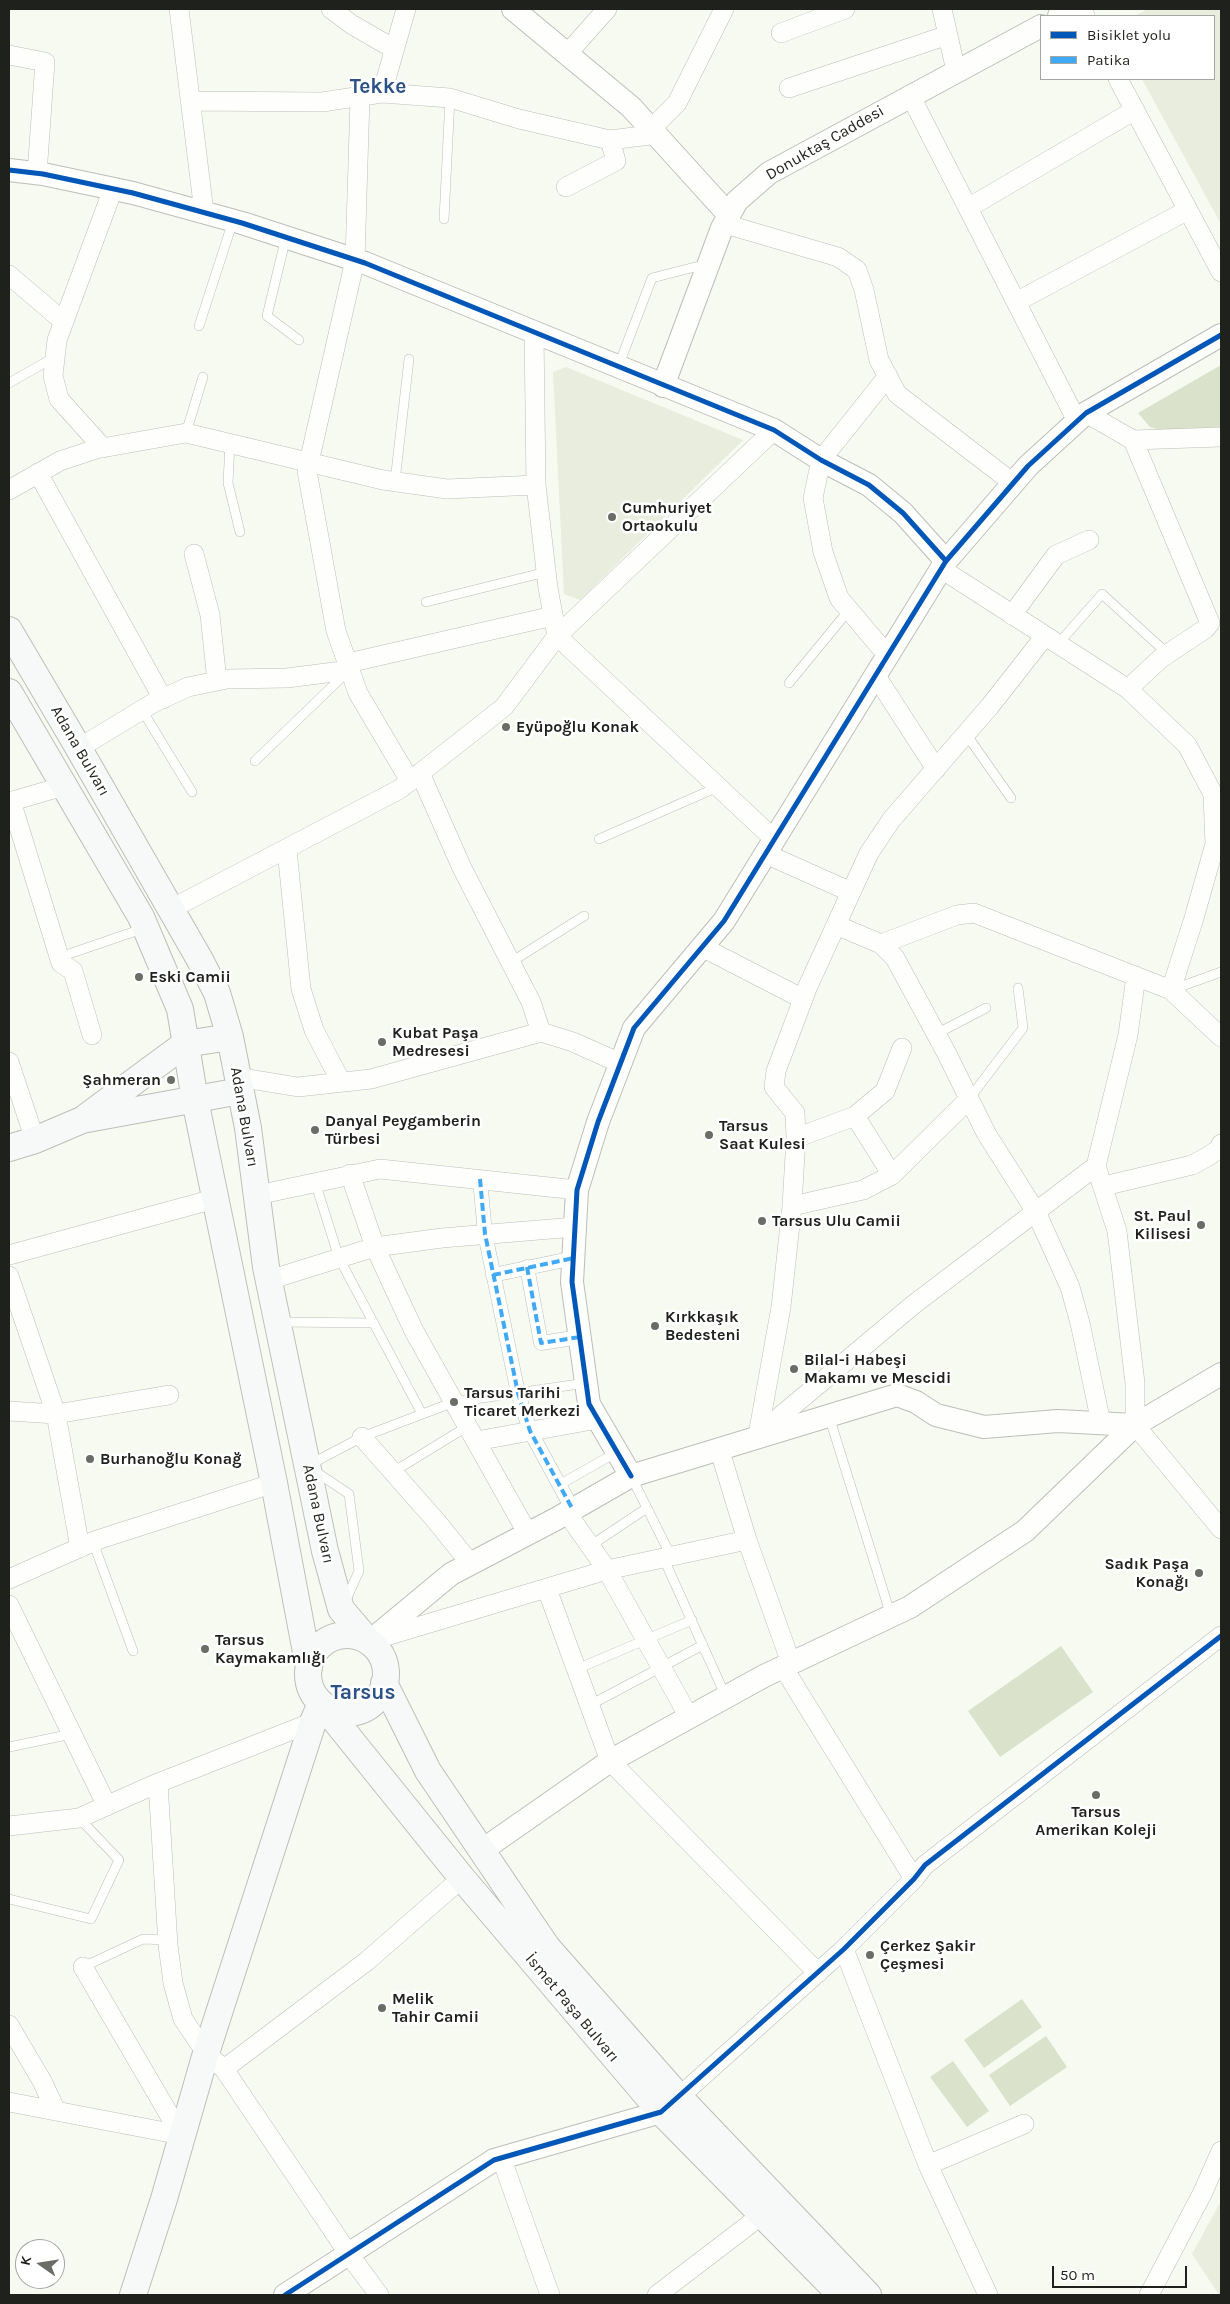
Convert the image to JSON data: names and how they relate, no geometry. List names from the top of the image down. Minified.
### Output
{"streets":{"main road":["Adana Bulvarı","İsmet Paşa Bulvarı"],"street":["Donuktaş Caddesi"]},"crossings":[["Adana Bulvarı","İsmet Paşa Bulvarı"]],"districts":["Tekke","Tarsus"],"places":["Cumhuriyet Ortaokulu","Eyüpoğlu Konak","Eski Camii","Kubat Paşa Medresesi","Şahmeran","Danyal Peygamberin Türbesi","Tarsus Saat Kulesi","Tarsus Ulu Camii","St. Paul Kilisesi","Kırkkaşık Bedesteni","Bilal-i Habeşi Makamı ve Mescidi","Tarsus Tarihi Ticaret Merkezi","Burhanoğlu Konağ","Sadık Paşa Konağı","Tarsus Kaymakamlığı","Tarsus Amerikan Koleji","Çerkez Şakir Çeşmesi","Melik Tahir Camii"],"legend":["Bisiklet yolu","Patika"],"scale_bar":"50 m","north":"left"}
